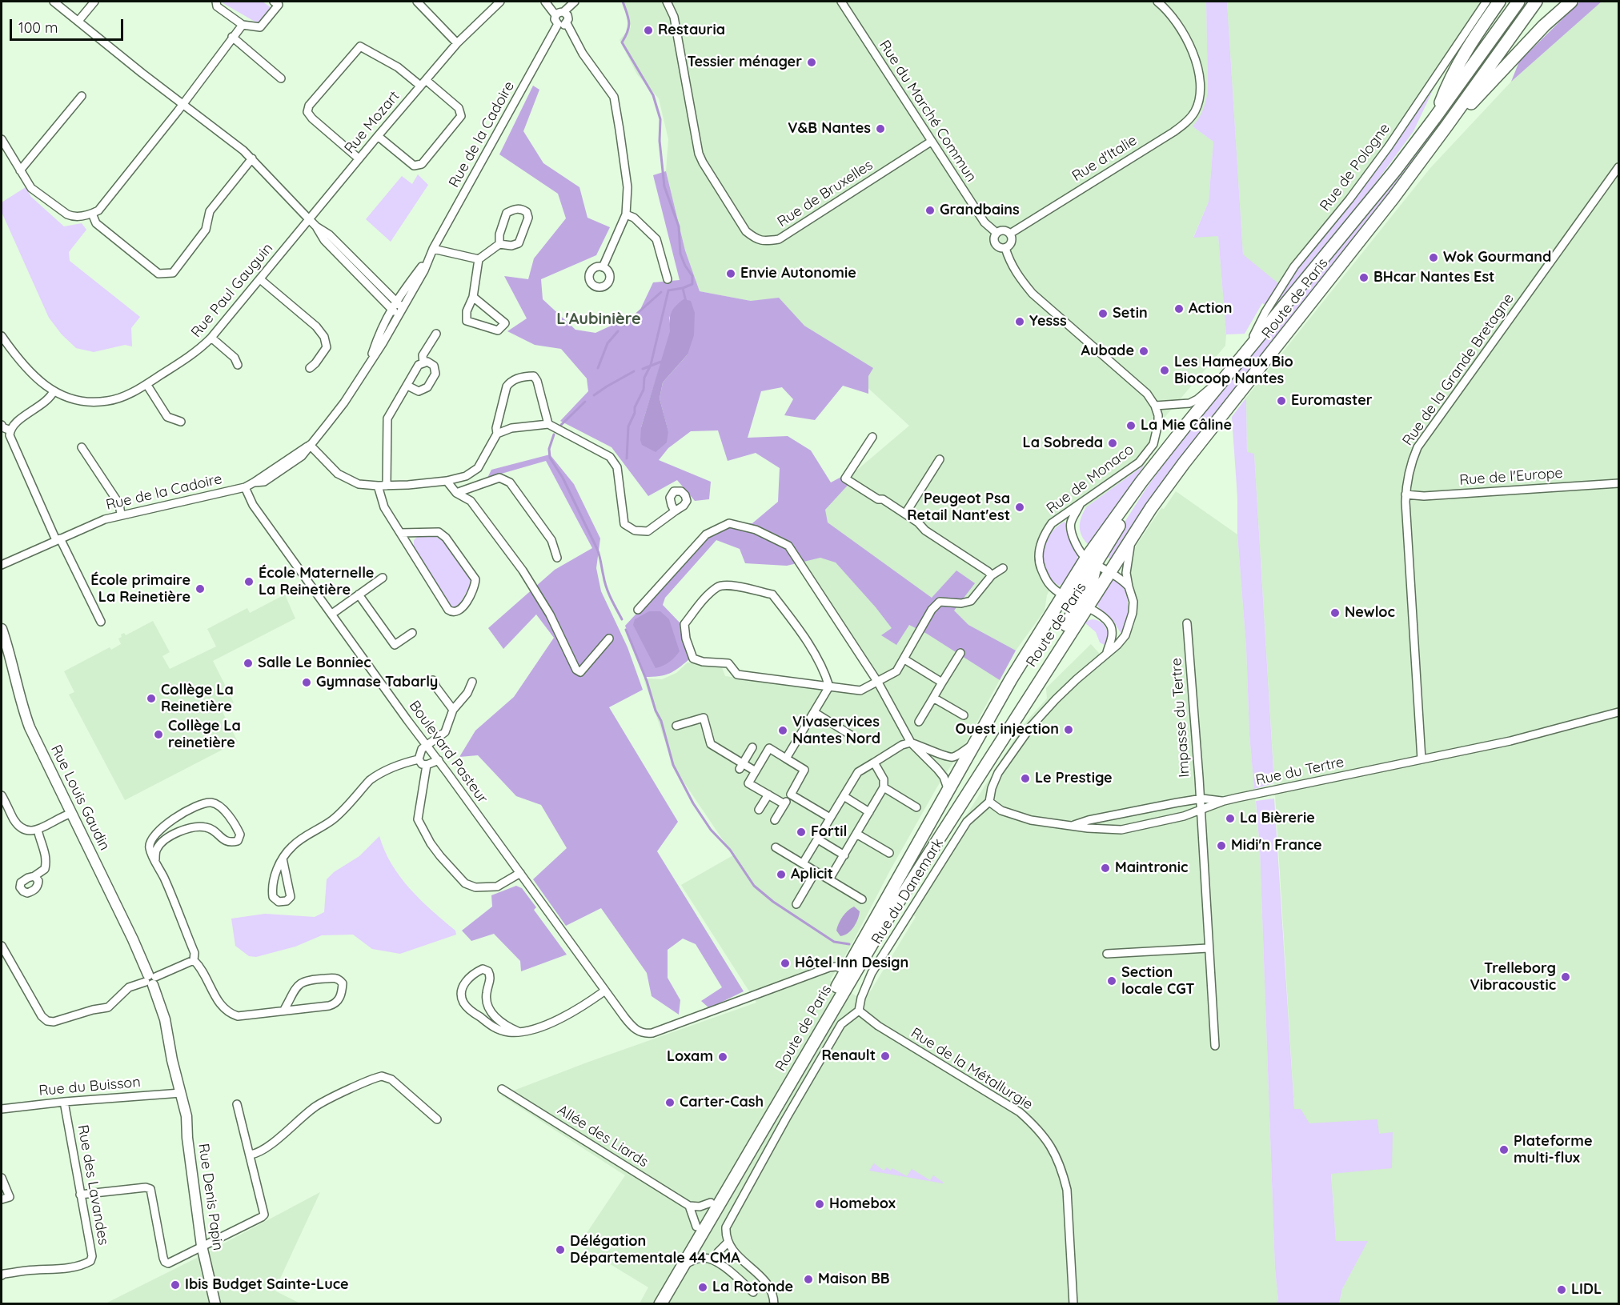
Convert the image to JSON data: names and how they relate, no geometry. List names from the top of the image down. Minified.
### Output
{"streets":{"main road":["Route de Paris"],"street":["Rue du Marché Commun","Rue Mozart","Rue de la Cadoire","Rue d'Italie","Rue de Pologne","Rue de Bruxelles","Rue Paul Gauguin","Rue de la Grande Bretagne","Rue de l'Europe","Rue de Monaco","Impasse du Tertre","Boulevard Pasteur","Rue du Tertre","Rue Louis Gaudin","Rue du Danemark","Rue de la Métallurgie","Rue du Buisson","Allée des Liards","Rue des Lavandes","Rue Denis Papin"]},"crossings":[["Rue du Marché Commun","Rue d'Italie"],["Rue du Marché Commun","Rue de Bruxelles"],["Rue Mozart","Rue Paul Gauguin"],["Rue de la Cadoire","Boulevard Pasteur"],["Rue de Pologne","Route de Paris"],["Route de Paris","Rue de Monaco"],["Route de Paris","Boulevard Pasteur"],["Rue de la Grande Bretagne","Rue de l'Europe"],["Rue de la Grande Bretagne","Rue du Tertre"],["Impasse du Tertre","Rue du Tertre"],["Rue du Tertre","Rue du Danemark"],["Rue Louis Gaudin","Rue du Buisson"],["Rue Louis Gaudin","Rue Denis Papin"],["Rue du Danemark","Rue de la Métallurgie"],["Rue du Buisson","Rue des Lavandes"],["Rue du Buisson","Rue Denis Papin"]],"districts":["L'Aubinière"],"places":["Restauria","Tessier ménager","V&B Nantes","Grandbains","Wok Gourmand","Envie Autonomie","BHcar Nantes Est","Action","Setin","Yesss","Aubade","Les Hameaux Bio Biocoop Nantes","Euromaster","La Mie Câline","La Sobreda","Peugeot Psa Retail Nant'est","École Maternelle La Reinetière","École primaire La Reinetière","Newloc","Salle Le Bonniec","Gymnase Tabarly","Collège La Reinetière","Ouest injection","Vivaservices Nantes Nord","Collège La reinetière","Le Prestige","La Bièrerie","Fortil","Midi'n France","Maintronic","Aplicit","Hôtel Inn Design","Trelleborg Vibracoustic","Section locale CGT","Renault","Loxam","Carter-Cash","Plateforme multi-flux","Homebox","Délégation Départementale 44 CMA","Maison BB","Ibis Budget Sainte-Luce","La Rotonde","LIDL"],"scale_bar":"100 m"}
